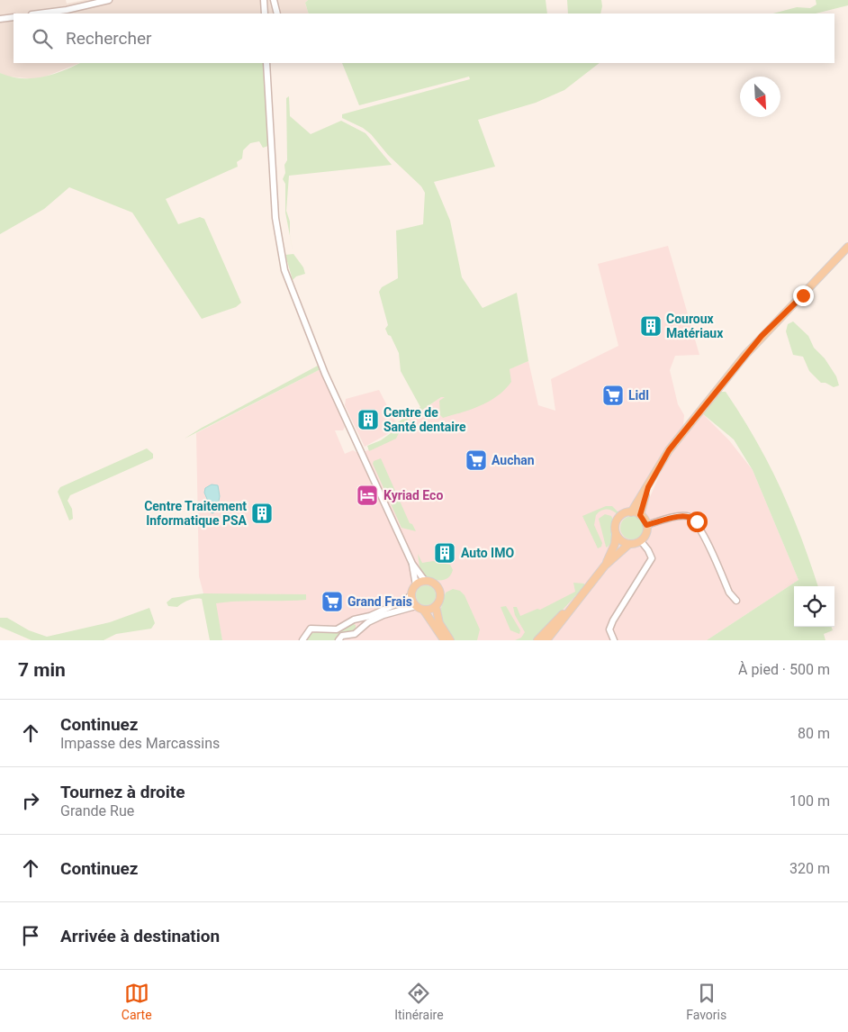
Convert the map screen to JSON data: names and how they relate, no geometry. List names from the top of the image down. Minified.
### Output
{"places":{"building":["Couroux Matériaux","Centre de Santé dentaire","Centre Traitement Informatique PSA","Auto IMO"],"supermarket":["Lidl","Auchan","Grand Frais"],"hotel":["Kyriad Eco"]},"north":"bottom right","page":{"search":"Rechercher","heading":["7 min","À pied · 500 m"],"list":[["Continuez","Impasse des Marcassins","80 m"],["Tournez à droite","Grande Rue","100 m"],["Continuez","320 m"],"Arrivée à destination"],"nav":["Carte","Itinéraire","Favoris"]}}
